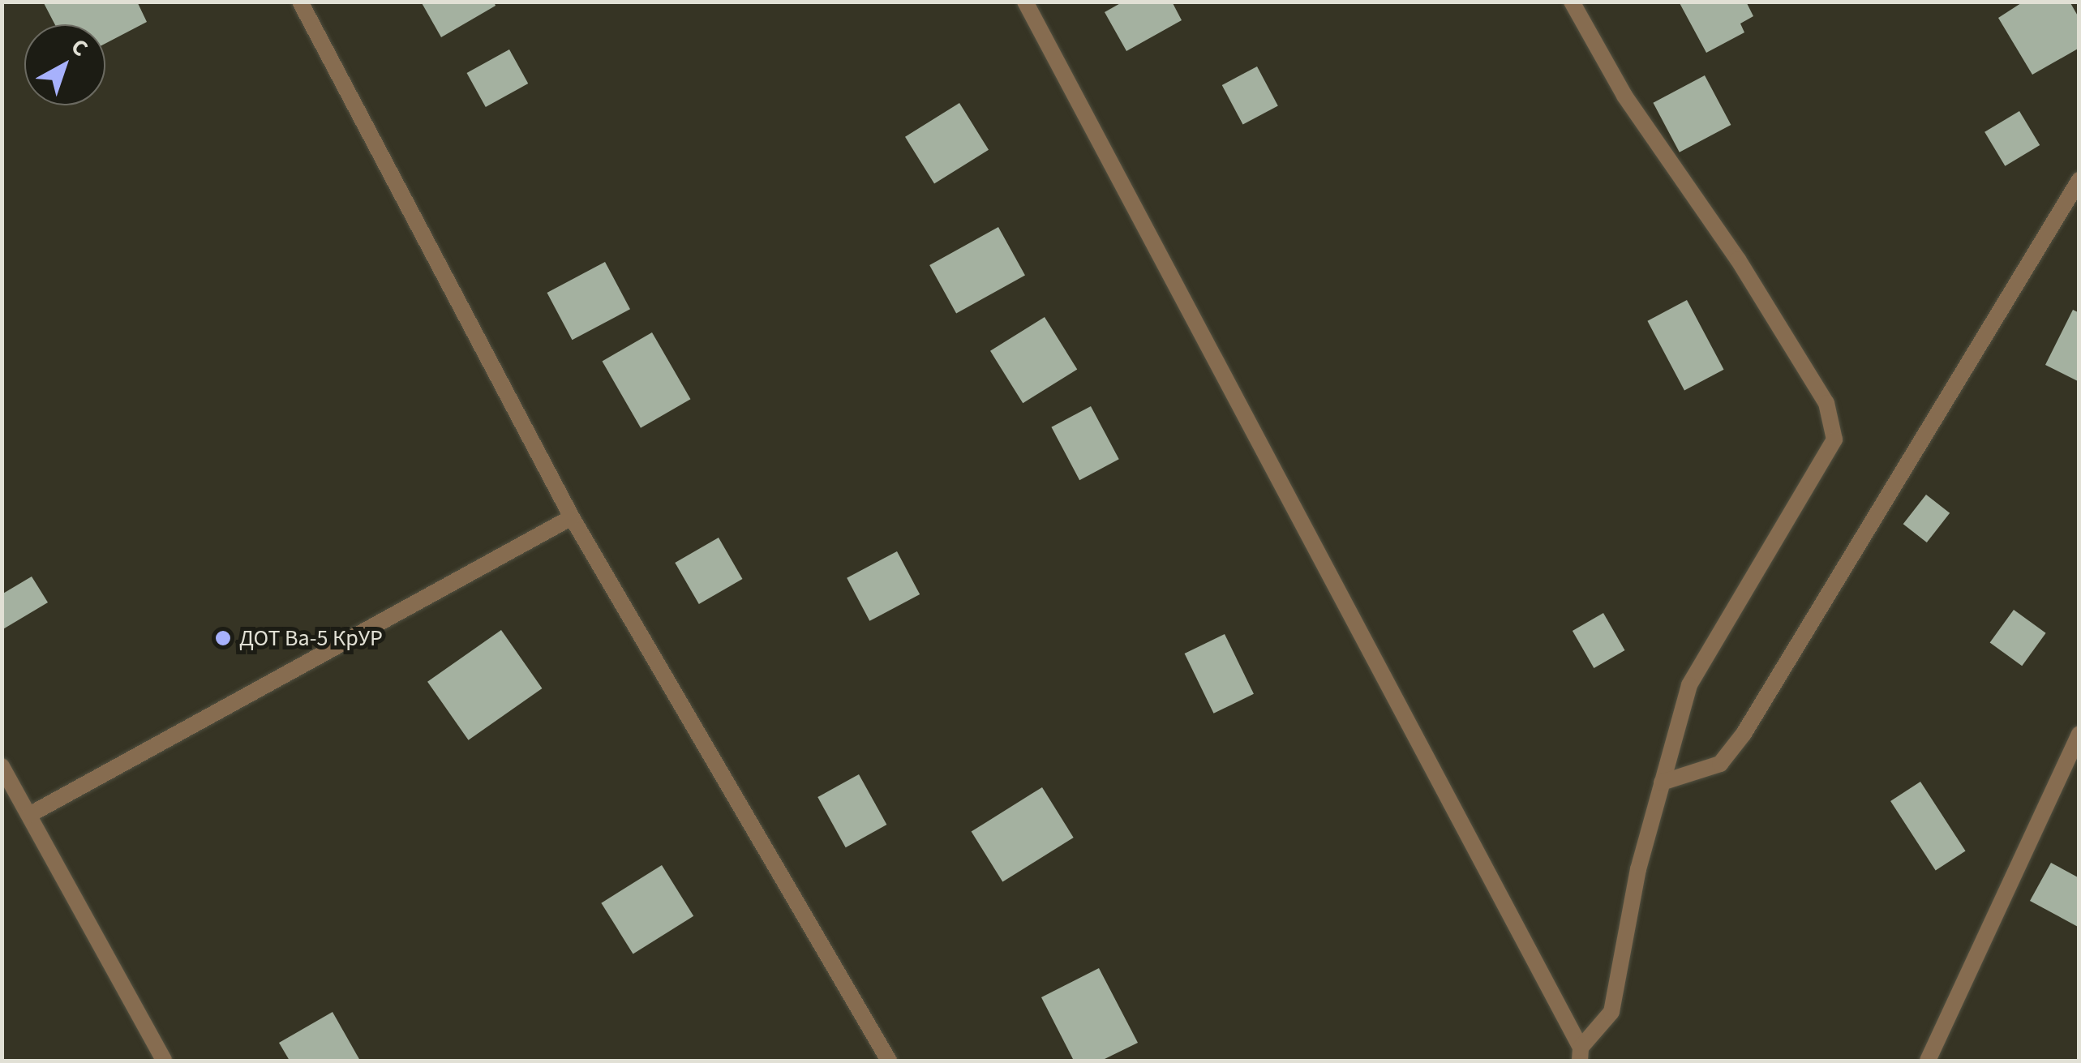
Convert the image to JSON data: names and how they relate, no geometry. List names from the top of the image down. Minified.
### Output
{"places":["ДОТ Ва-5 КрУР"],"north":"top right"}
